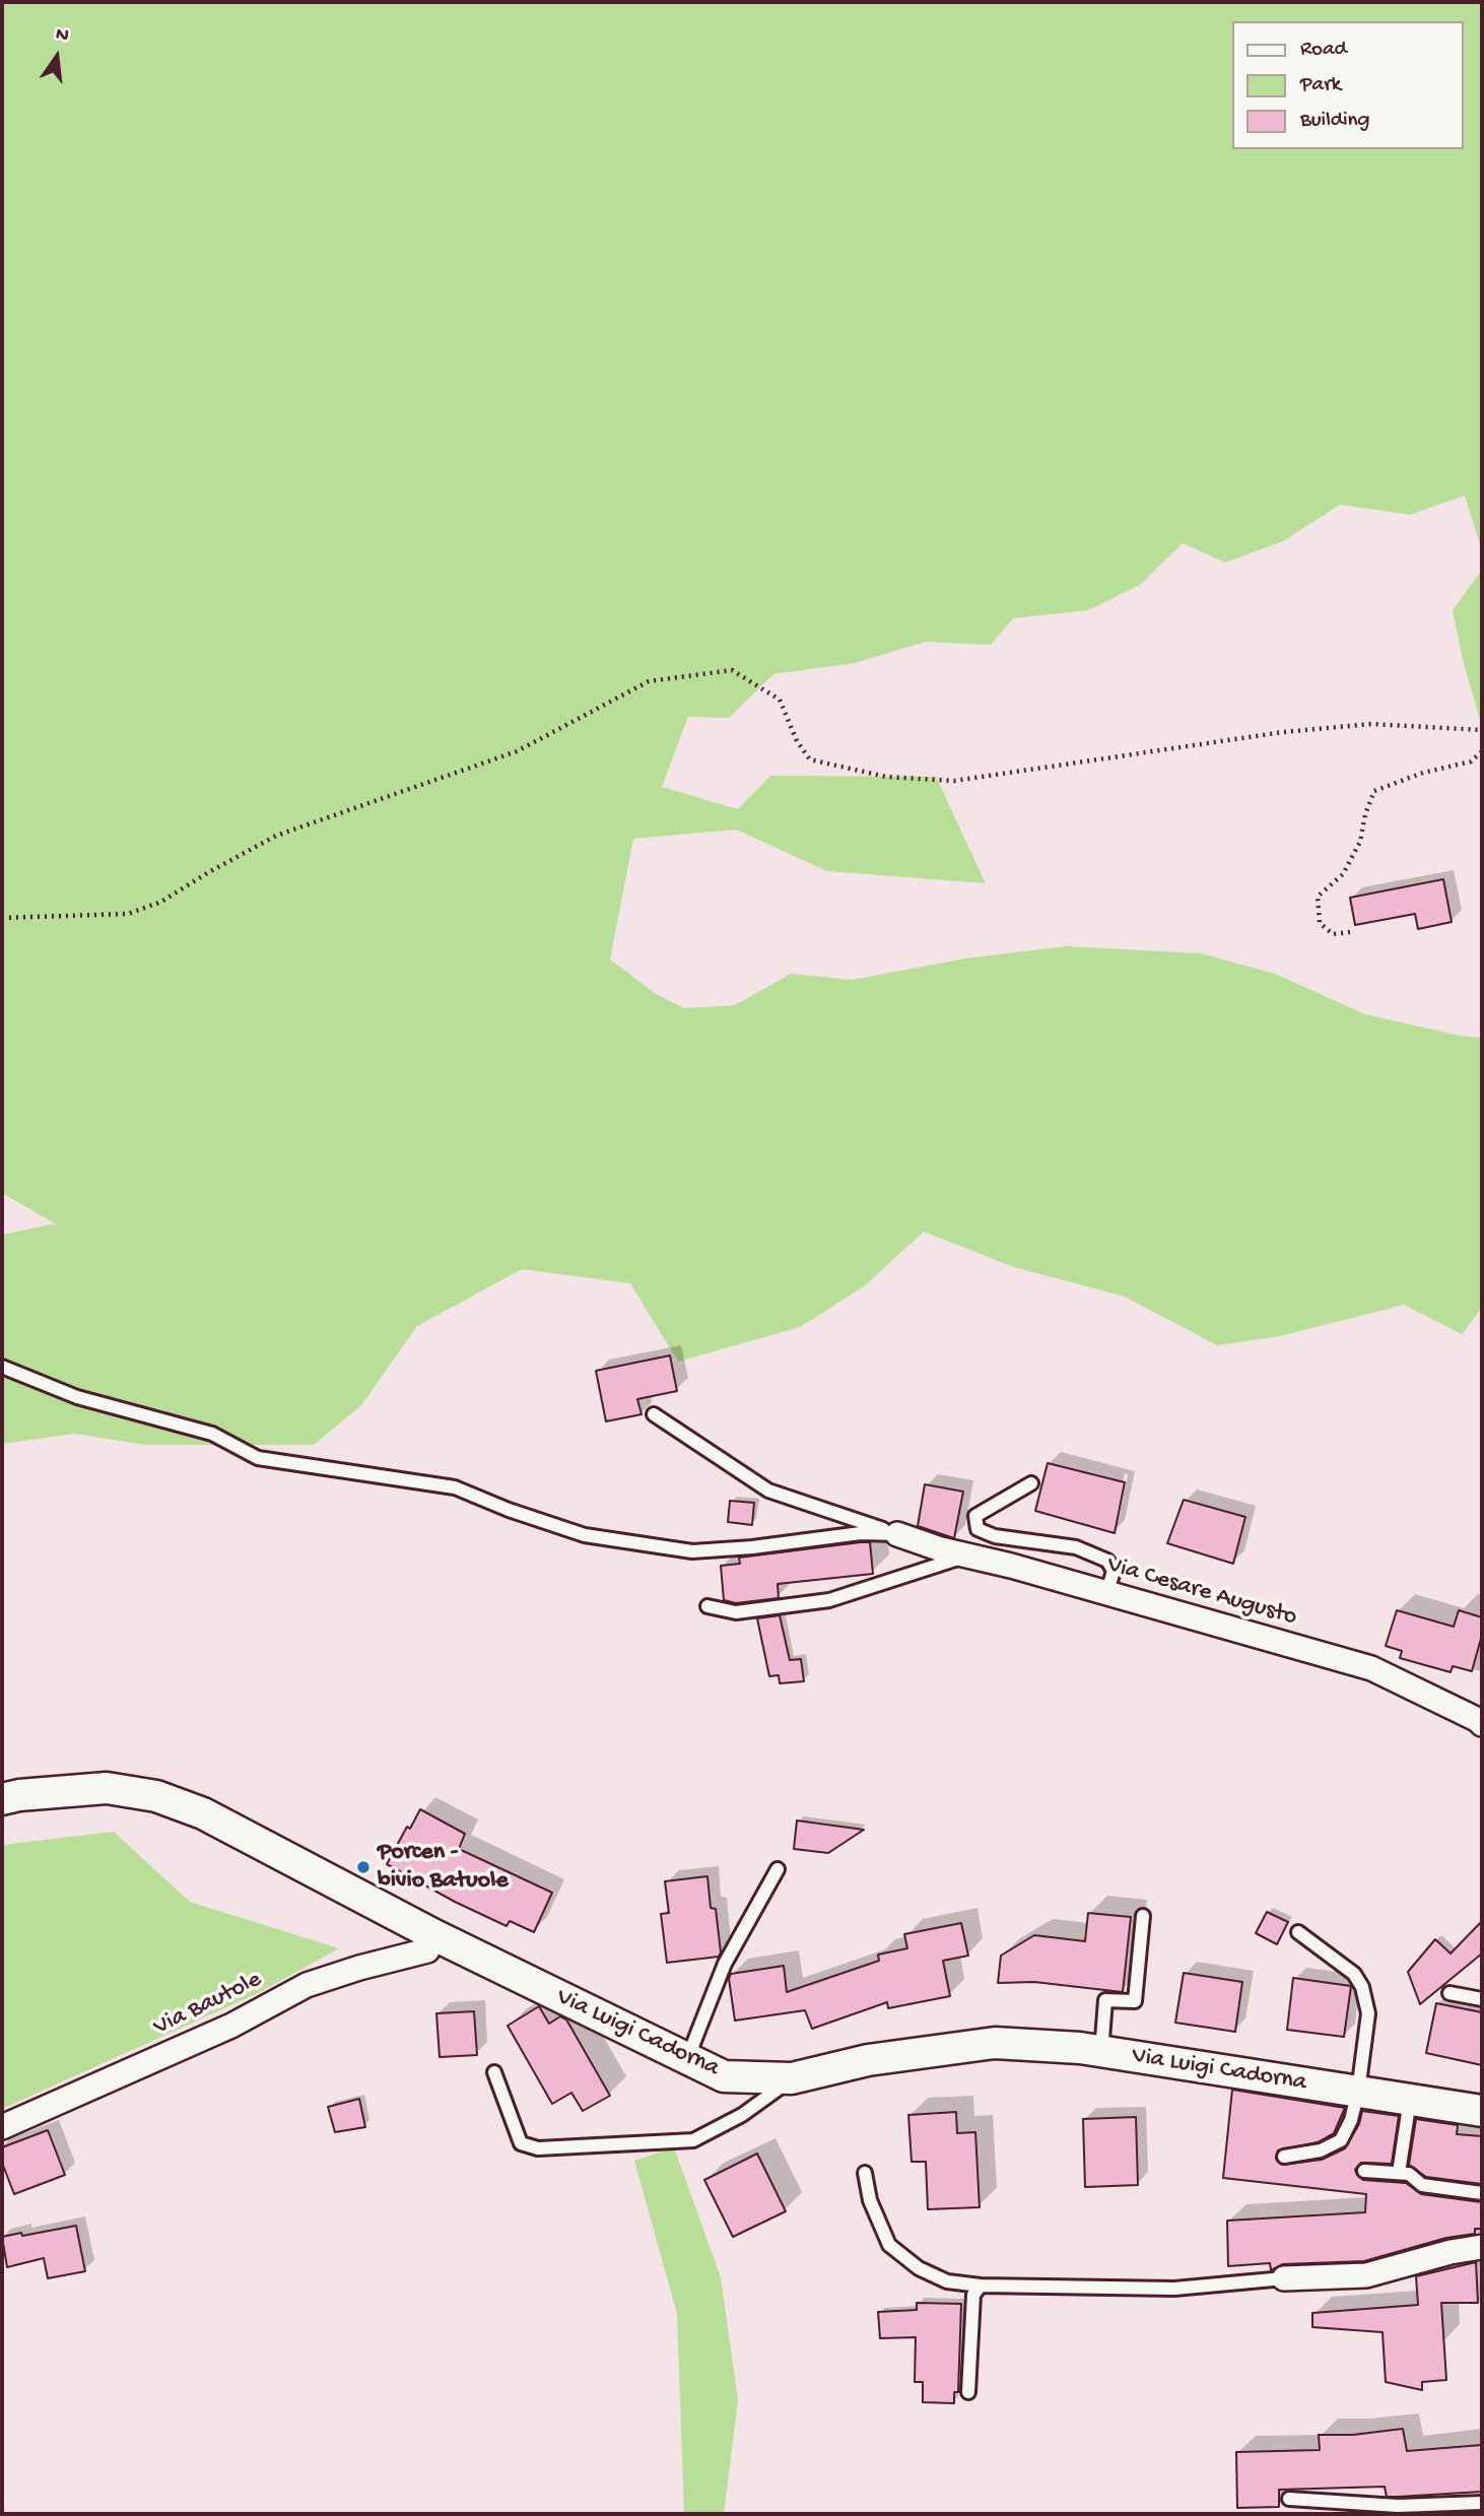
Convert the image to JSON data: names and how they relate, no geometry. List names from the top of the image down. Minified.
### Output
{"streets":{"street":["Via Cesare Augusto","Via Bautole","Via Luigi Cadorna"]},"crossings":[["Via Bautole","Via Luigi Cadorna"]],"places":["Porcen - bivio Batuole"],"legend":["Road","Park","Building"],"north":"top"}
